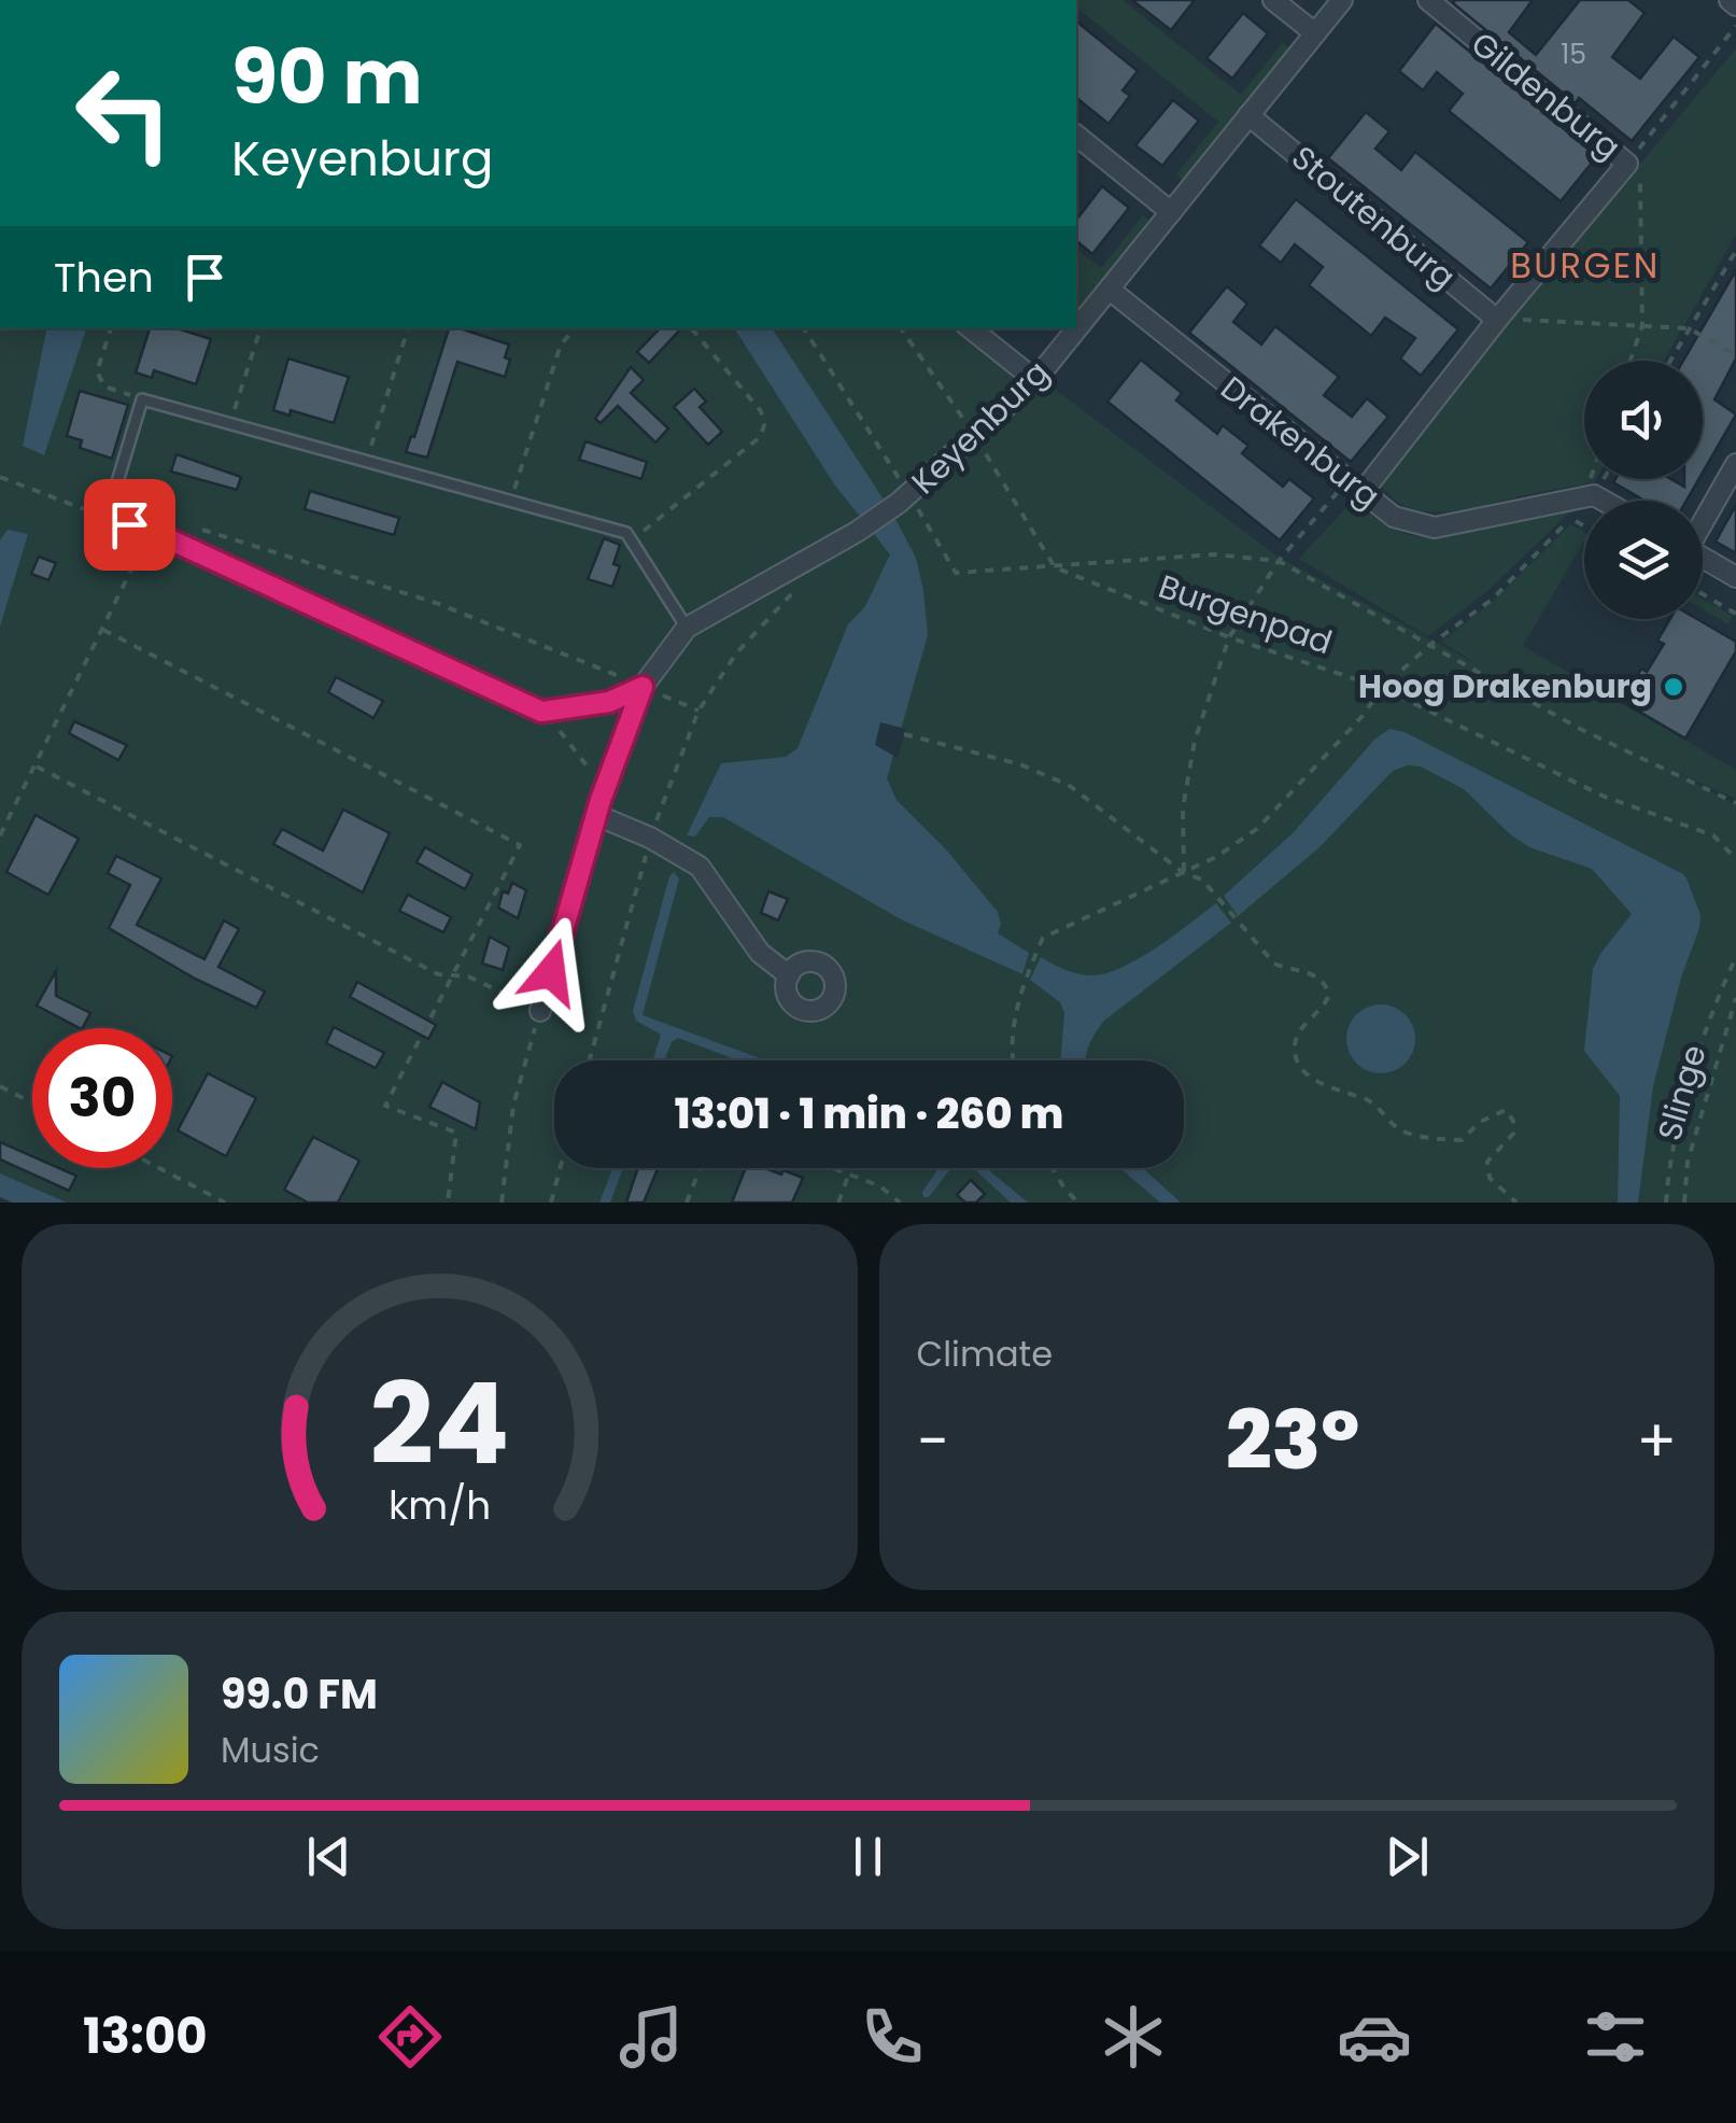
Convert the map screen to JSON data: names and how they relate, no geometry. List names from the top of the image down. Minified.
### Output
{"streets":{"street":["Gildenburg","Stoutenburg","Keyenburg","Drakenburg"],"path":["Burgenpad","Slinge"]},"crossings":[["Stoutenburg","Keyenburg"],["Keyenburg","Drakenburg"]],"districts":["BURGEN"],"places":["Hoog Drakenburg"],"house_numbers":["15"],"page":{"turn":["90 m","Keyenburg"],"then":"Then","limit":"30","trip":"13:01 · 1 min · 260 m","tile":"Climate","heat":["−","23°","+"],"song":["99.0 FM","Music"],"tabs":"13:00","gauge":["24","km/h"]}}
